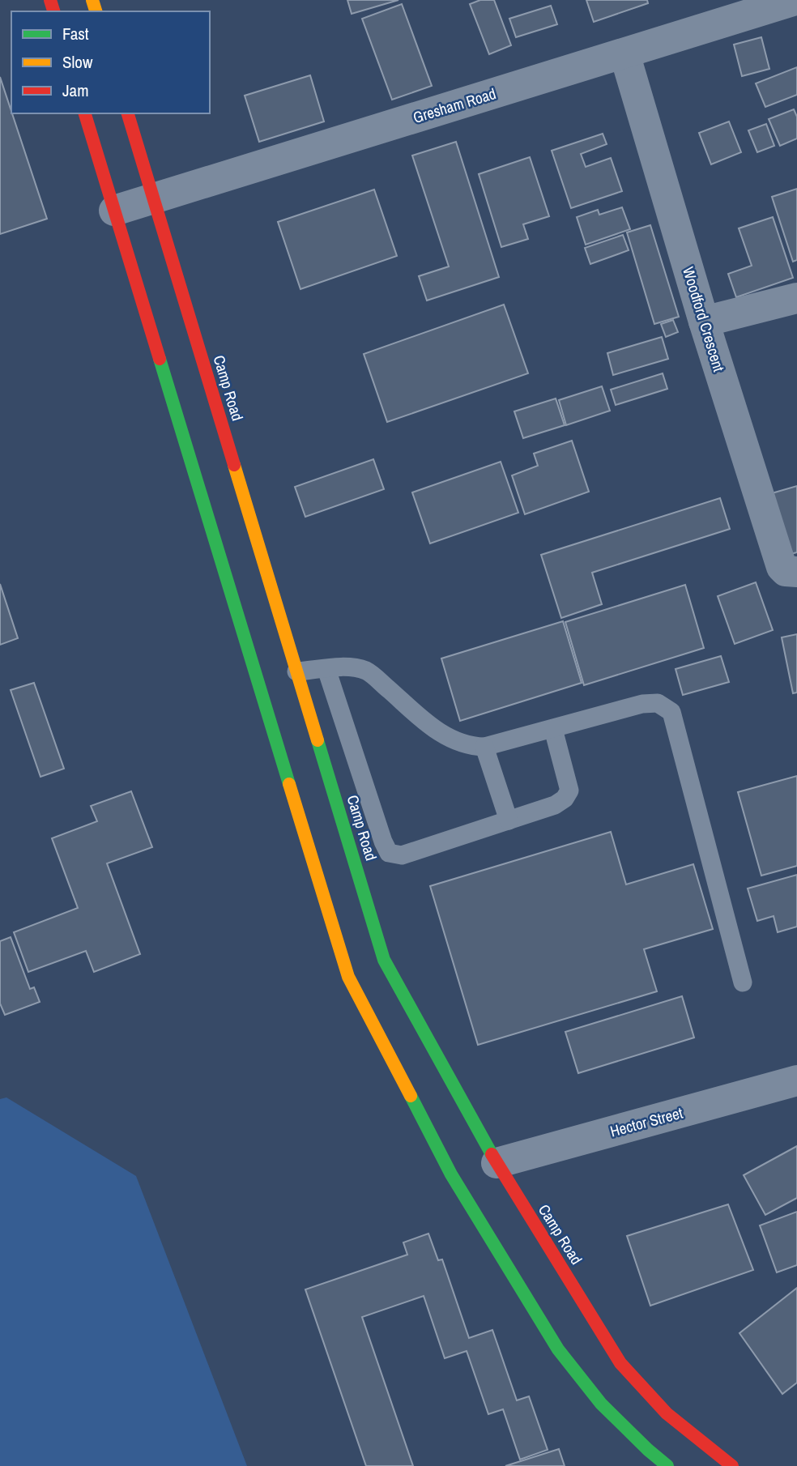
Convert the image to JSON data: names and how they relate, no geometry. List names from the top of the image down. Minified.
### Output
{"streets":{"main road":["Camp Road"],"street":["Gresham Road","Woodford Crescent","Hector Street"]},"crossings":[["Gresham Road","Woodford Crescent"],["Gresham Road","Camp Road"],["Camp Road","Hector Street"]],"legend":["Fast","Slow","Jam"]}
